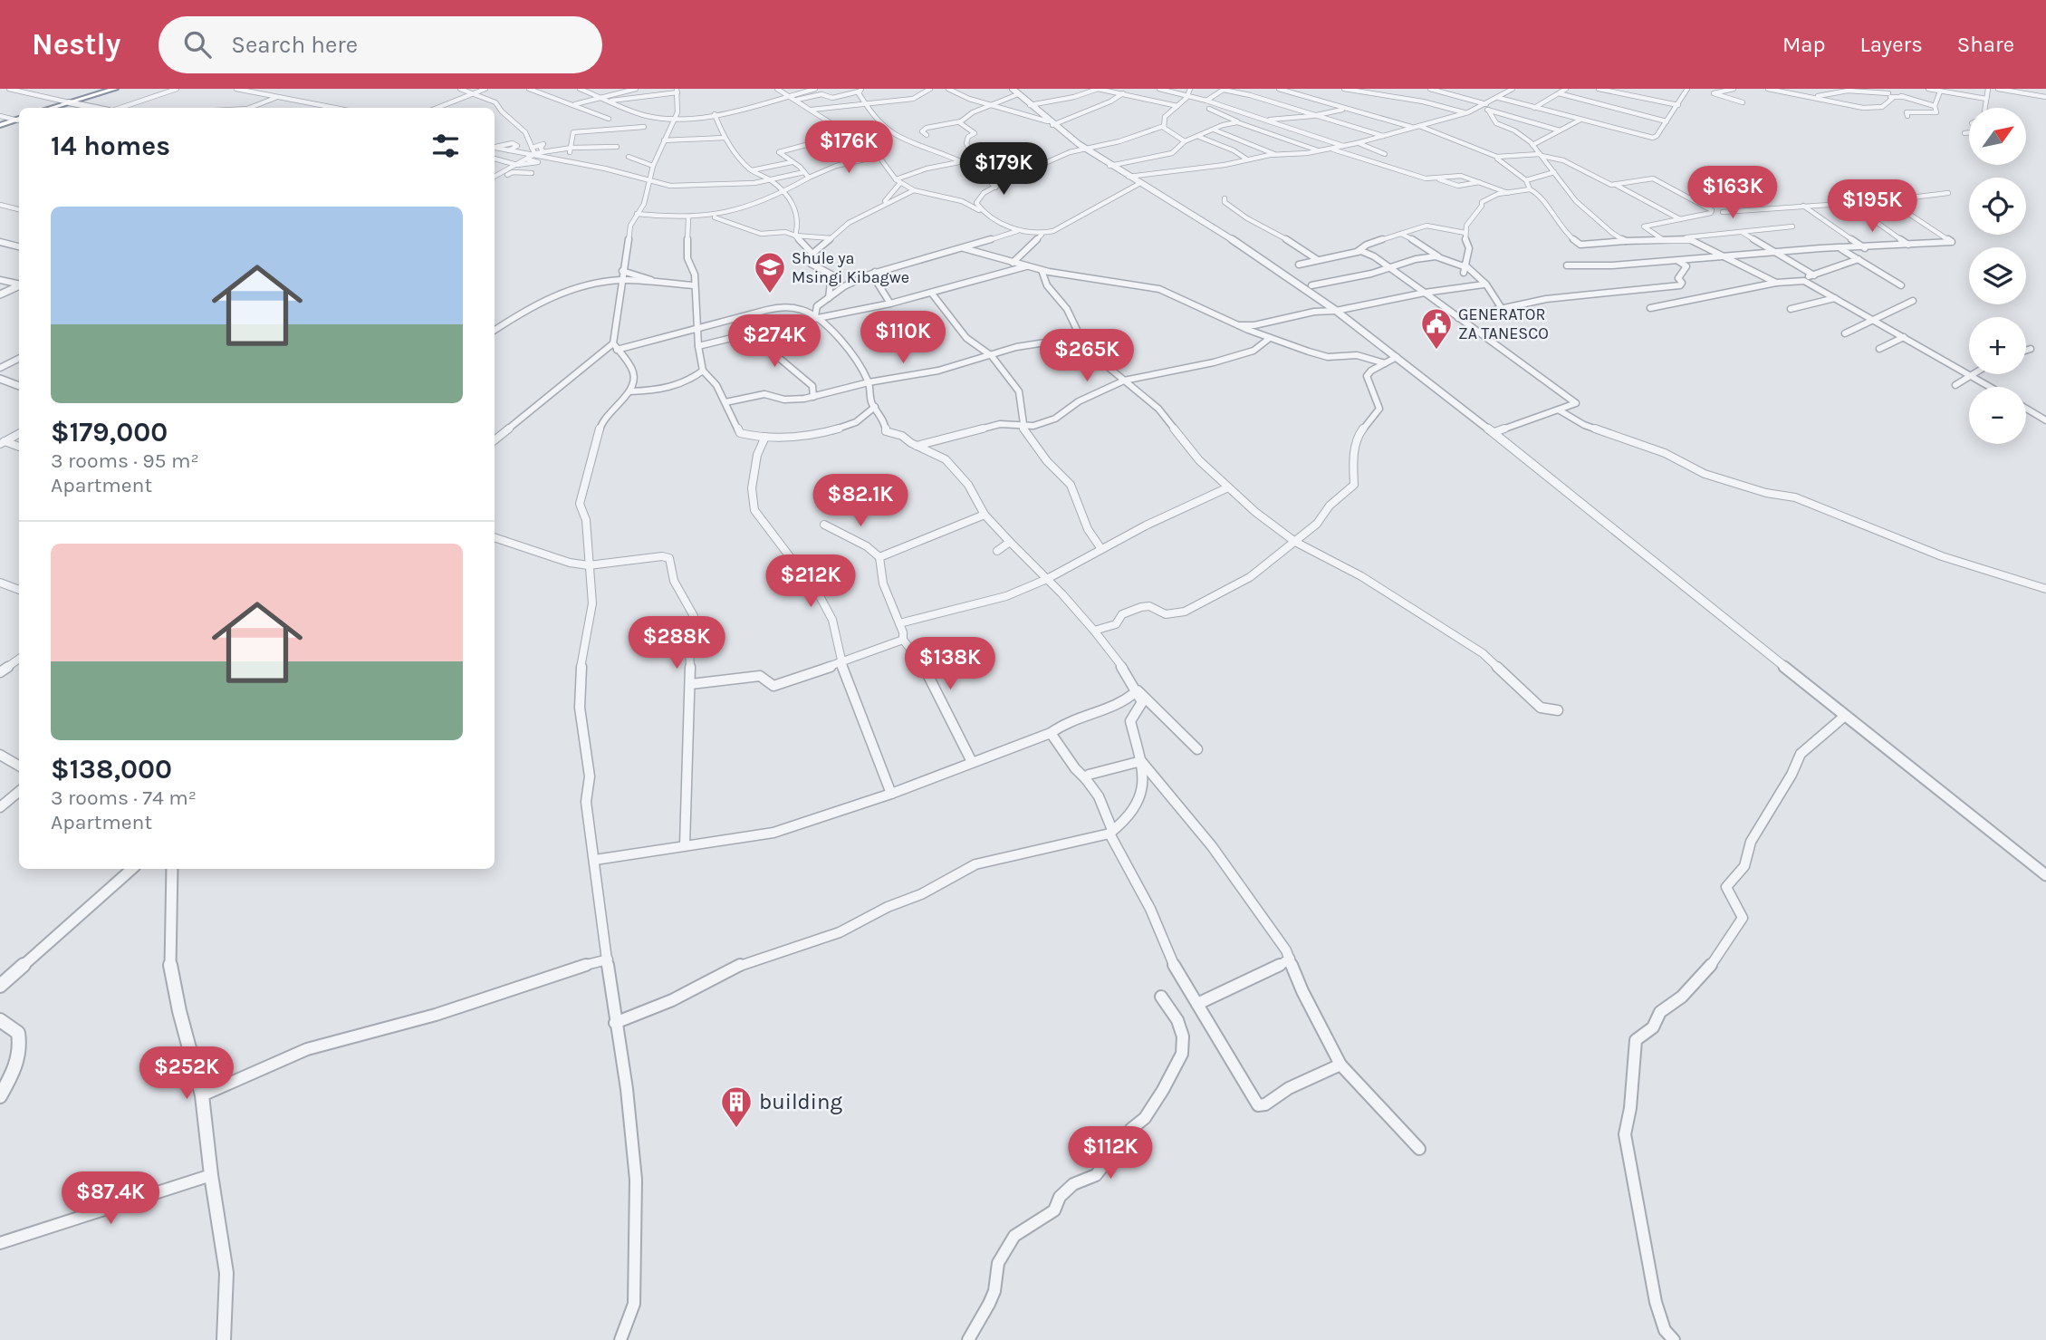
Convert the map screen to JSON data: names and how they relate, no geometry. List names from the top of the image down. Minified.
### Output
{"places":{"school or university":["Shule ya Msingi Kibagwe"],"public building":["GENERATOR ZA TANESCO"],"building":["building"]},"north":"top right","page":{"header":"Nestly","search":"Search here","nav":["Map","Layers","Share"],"map_buttons":["+","−"],"heading":"14 homes","price":["$176K","$179K","$163K","$195K","$110K","$274K","$265K","$82.1K","$212K","$288K","$138K","$252K","$112K","$87.4K"],"list":[{"name":"$179,000","note":"3 rooms · 95 m² · Apartment"},{"name":"$138,000","note":"3 rooms · 74 m² · Apartment"}]}}
